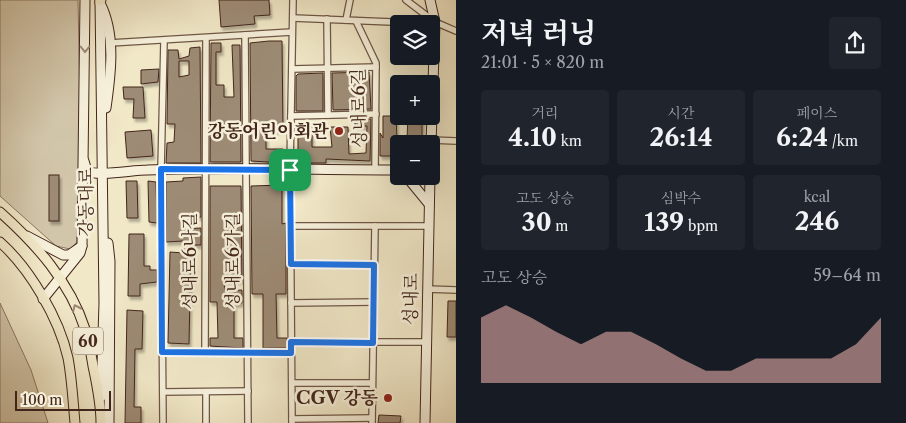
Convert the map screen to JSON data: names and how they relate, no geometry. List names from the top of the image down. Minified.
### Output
{"streets":{"main road":["성내로6길","강동대로","성내로","60"],"street":["성내로6나길","성내로6가길"]},"crossings":[["성내로6길","강동대로"],["성내로6길","성내로6나길"],["성내로6길","성내로6가길"]],"places":["강동어린이회관","CGV 강동"],"scale_bar":"100 m","page":{"heading":["저녁 러닝","21:01 · 5 × 820 m"],"map_buttons":["+","−"],"stats":[["거리","4.10 km"],["시간","26:14"],["페이스","6:24 /km"],["고도 상승","30 m"],["심박수","139 bpm"],["kcal","246"]],"chart":["고도 상승","59–64 m"],"scale":"100 m"}}
